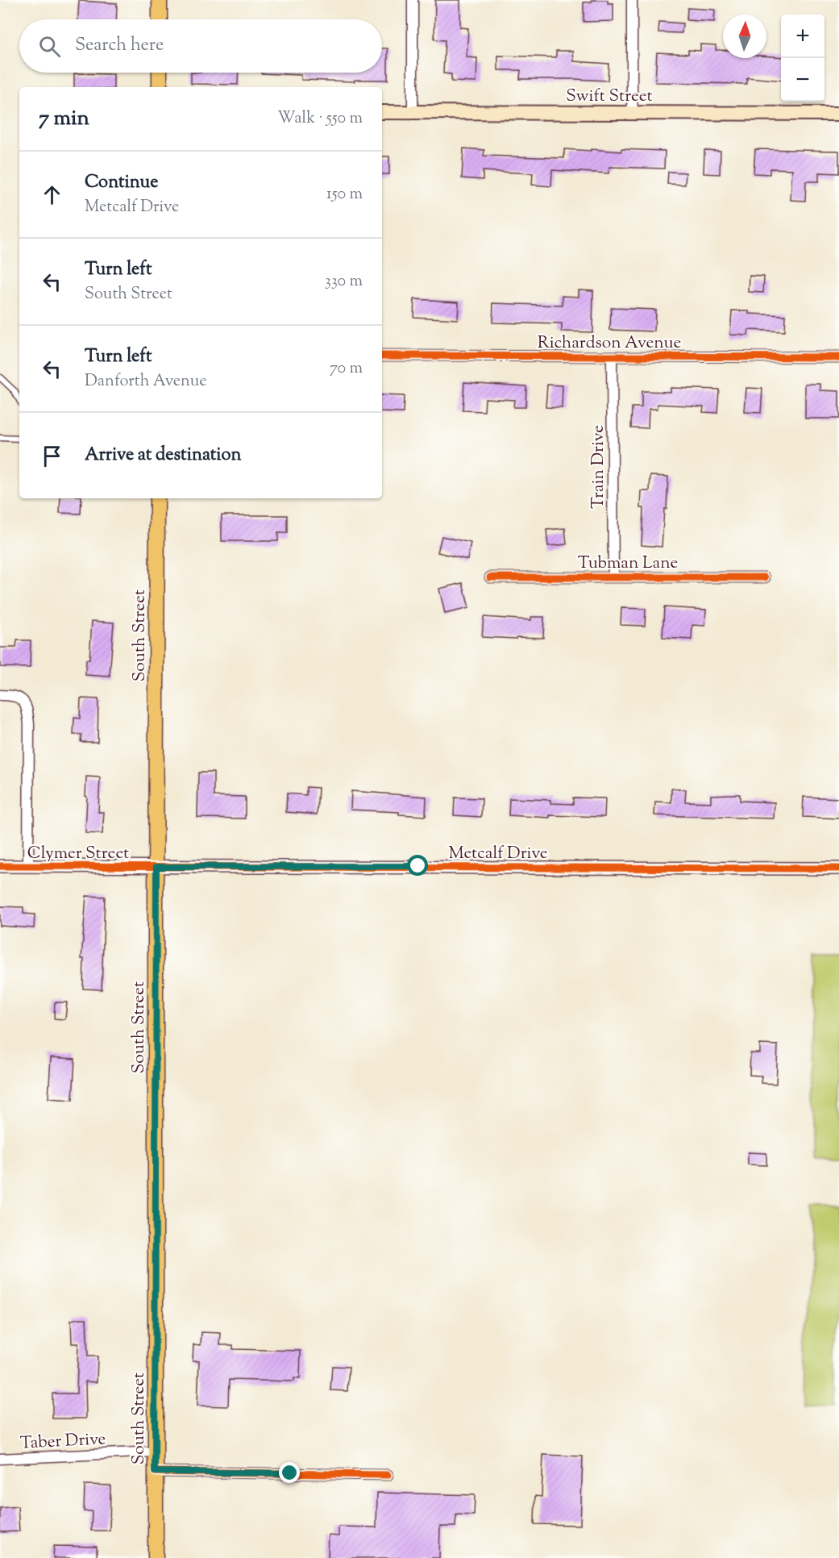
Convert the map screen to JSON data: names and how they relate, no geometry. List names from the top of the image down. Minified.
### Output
{"streets":{"main road":["Swift Street","South Street"],"street":["Richardson Avenue","Train Drive","Tubman Lane","Clymer Street","Metcalf Drive","Taber Drive"]},"crossings":[["Richardson Avenue","Train Drive"],["Train Drive","Tubman Lane"],["South Street","Clymer Street"],["South Street","Metcalf Drive"],["South Street","Taber Drive"],["Clymer Street","Metcalf Drive"]],"north":"top","page":{"map_buttons":["+","−"],"search":"Search here","heading":["7 min","Walk · 550 m"],"list":[["Continue","Metcalf Drive","150 m"],["Turn left","South Street","330 m"],["Turn left","Danforth Avenue","70 m"],"Arrive at destination"]}}
